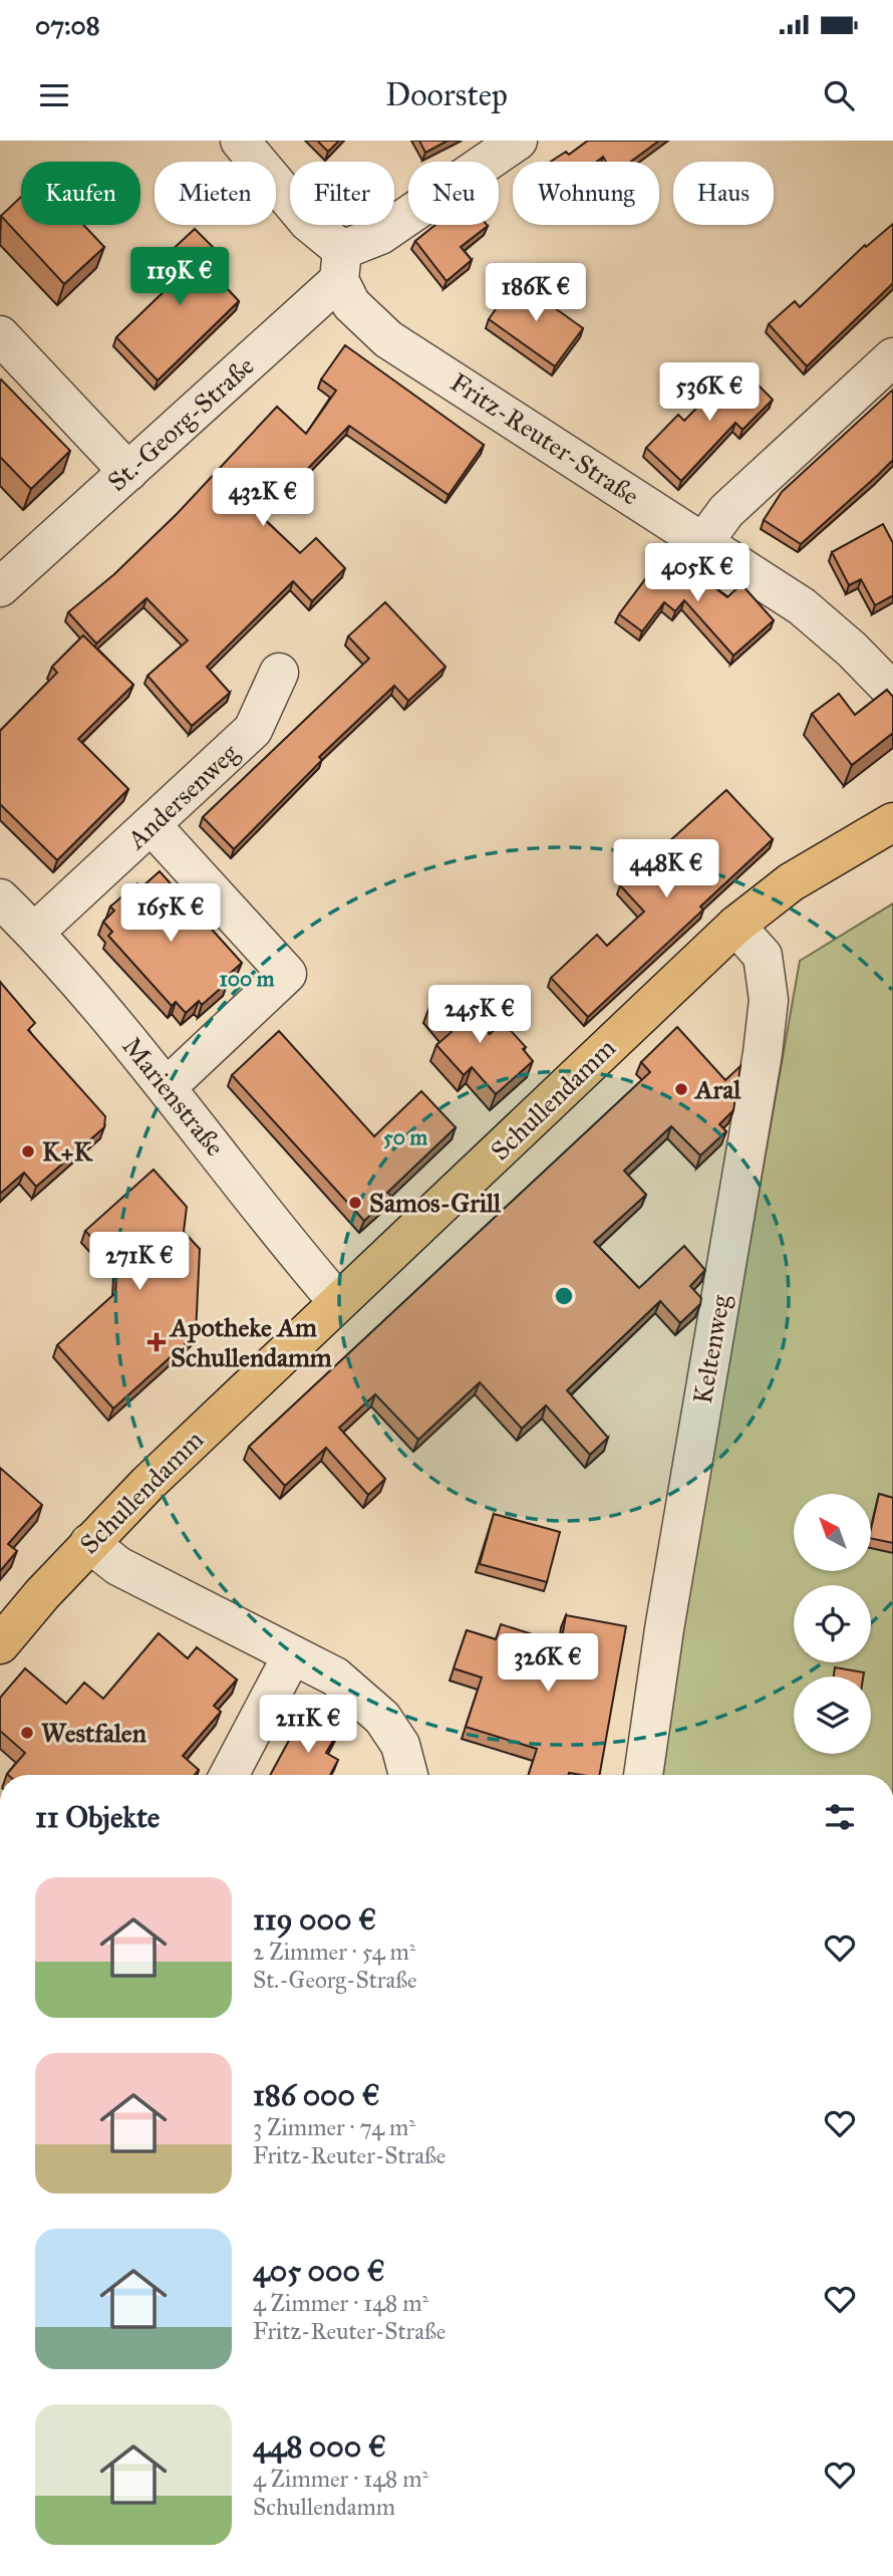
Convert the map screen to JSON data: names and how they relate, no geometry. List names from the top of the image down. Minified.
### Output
{"streets":{"main road":["Schullendamm"],"street":["St.-Georg-Straße","Fritz-Reuter-Straße","Andersenweg","Marienstraße","Keltenweg"]},"crossings":[["St.-Georg-Straße","Fritz-Reuter-Straße"],["Andersenweg","Marienstraße"],["Marienstraße","Schullendamm"],["Schullendamm","Keltenweg"]],"places":{"other":["Aral","K+K","Samos-Grill","Westfalen"],"health":["Apotheke Am Schullendamm"]},"north":"top left","page":{"status":"07:08","header":"Doorstep","chip":["Kaufen","Mieten","Filter","Neu","Wohnung","Haus"],"price":["119K €","186K €","536K €","432K €","405K €","448K €","165K €","245K €","271K €","326K €","211K €"],"heading":"11 Objekte","list":[{"name":"119 000 €","note":"2 Zimmer · 54 m² · St.-Georg-Straße"},{"name":"186 000 €","note":"3 Zimmer · 74 m² · Fritz-Reuter-Straße"},{"name":"405 000 €","note":"4 Zimmer · 148 m² · Fritz-Reuter-Straße"},{"name":"448 000 €","note":"4 Zimmer · 148 m² · Schullendamm"}]},"rings":["100 m","50 m"]}
